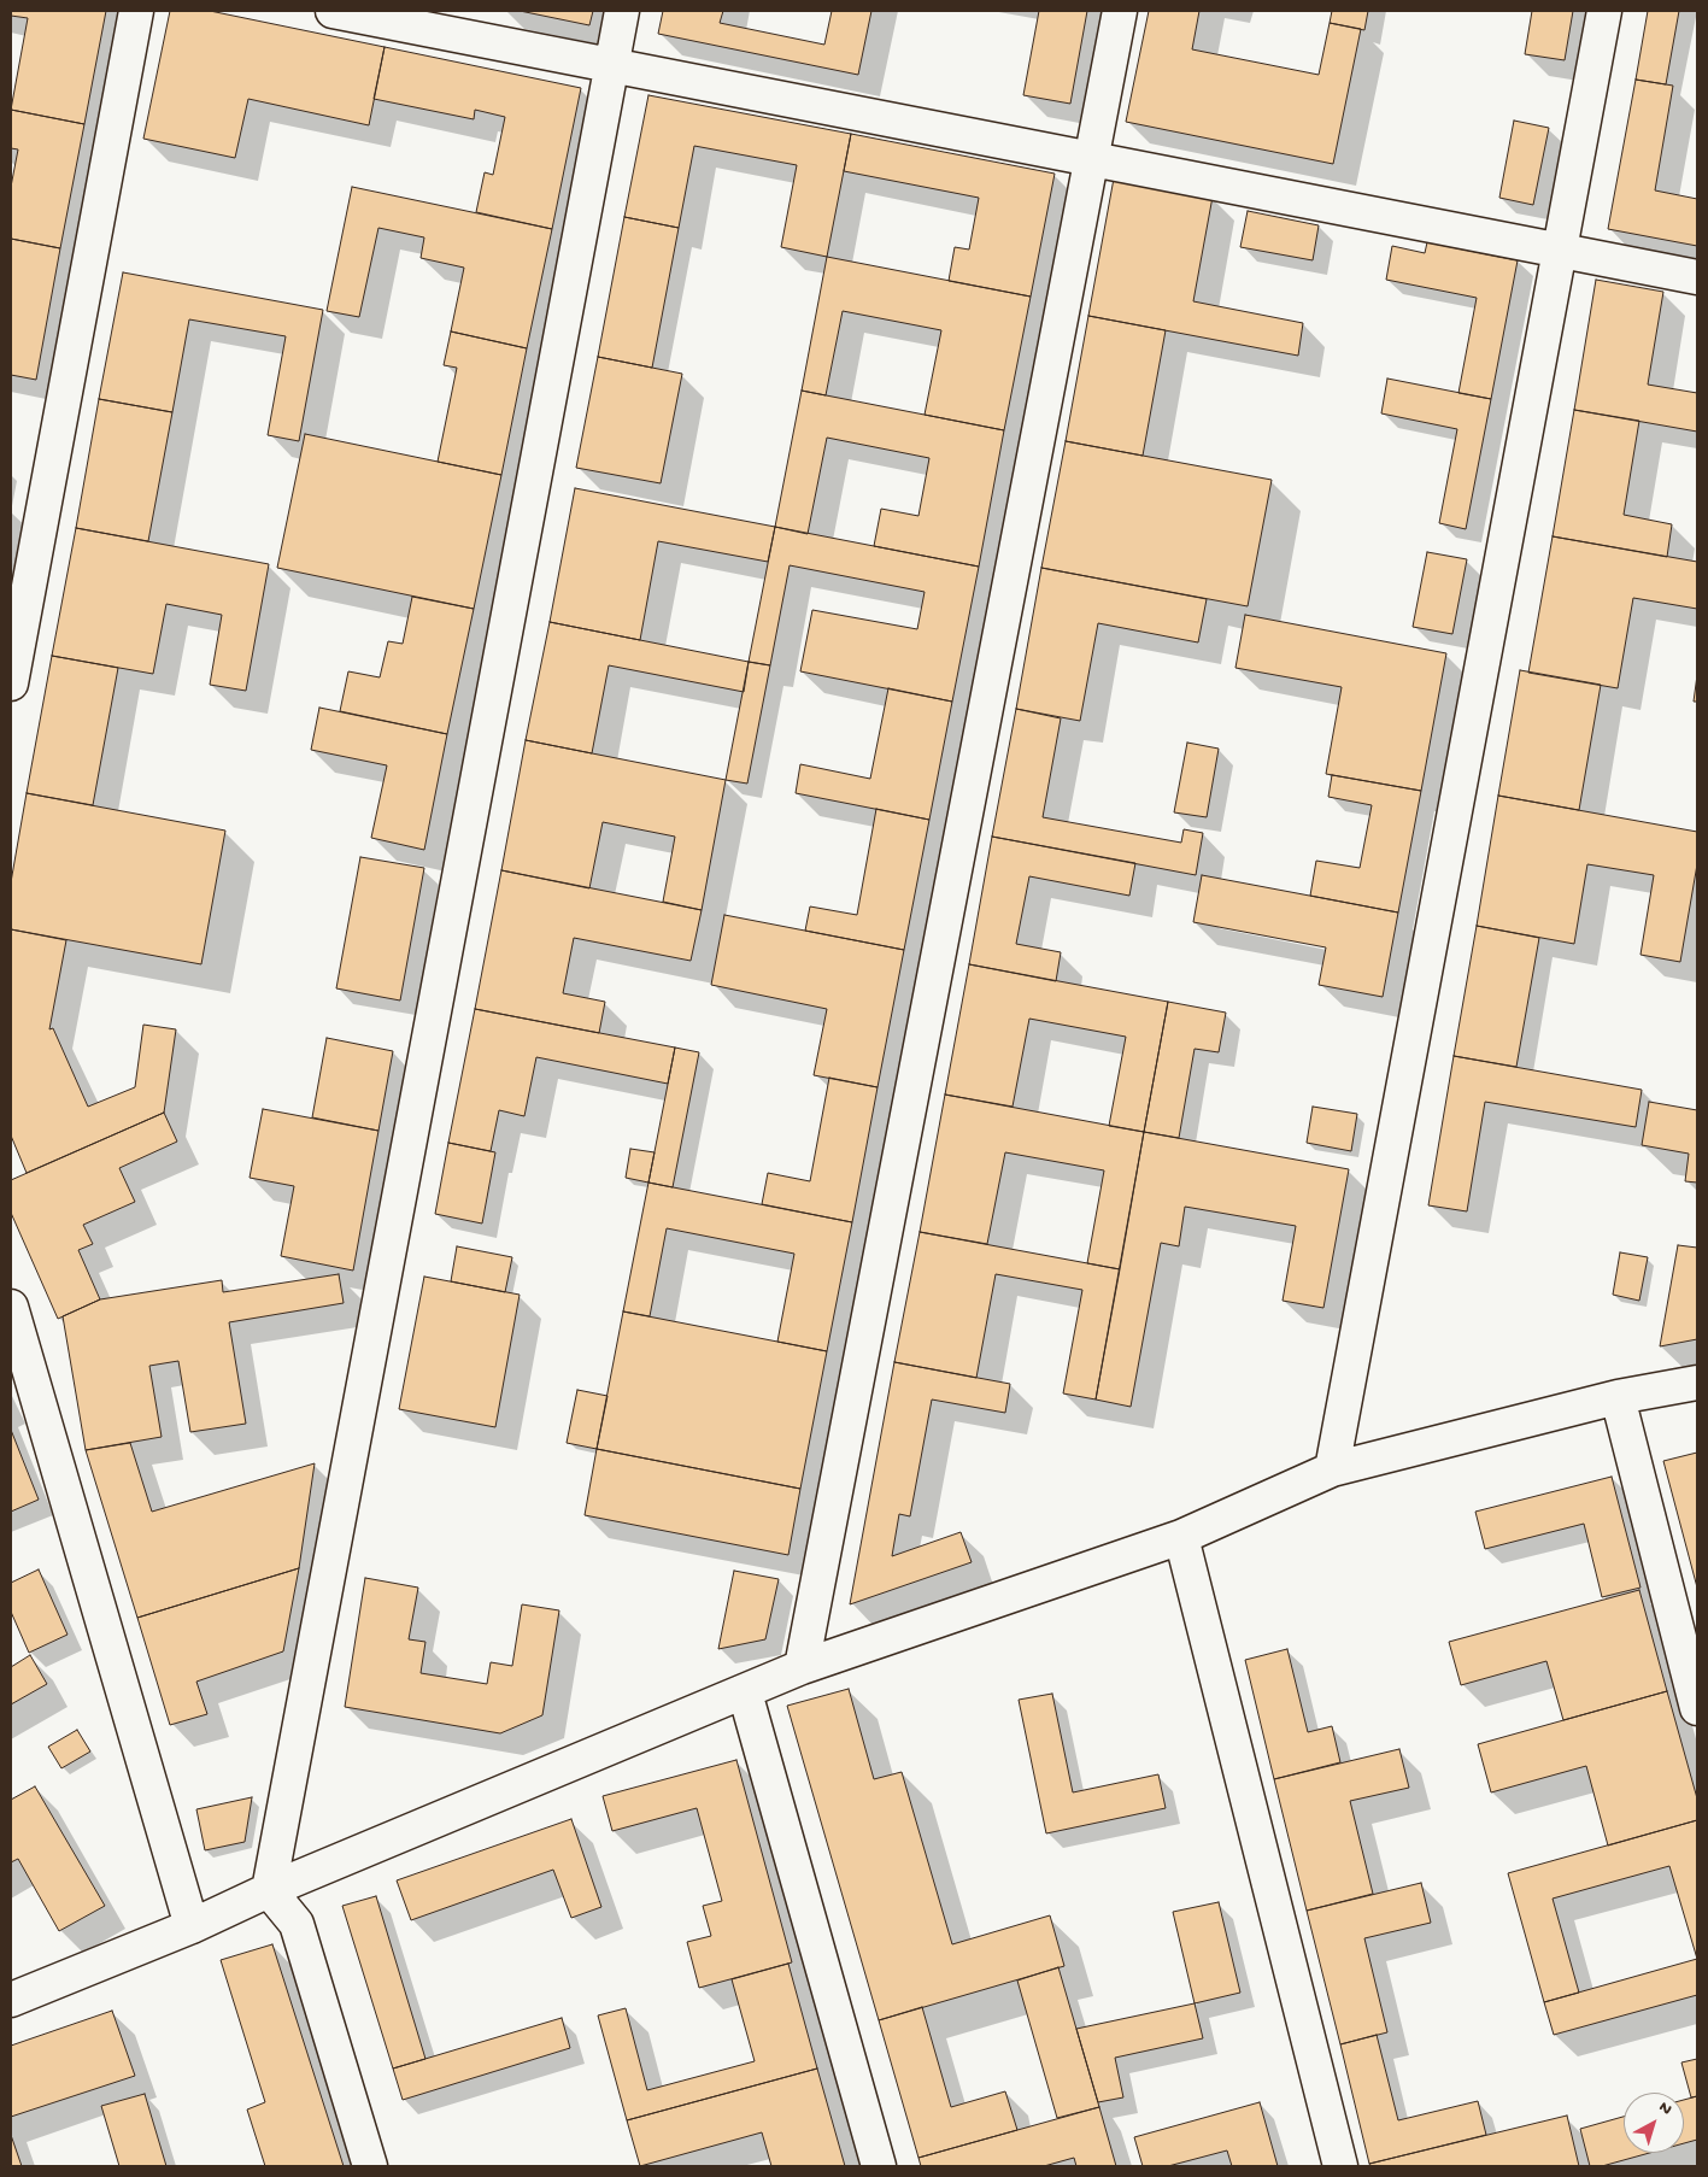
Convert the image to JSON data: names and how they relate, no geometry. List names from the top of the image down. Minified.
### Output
{"north":"top right"}
